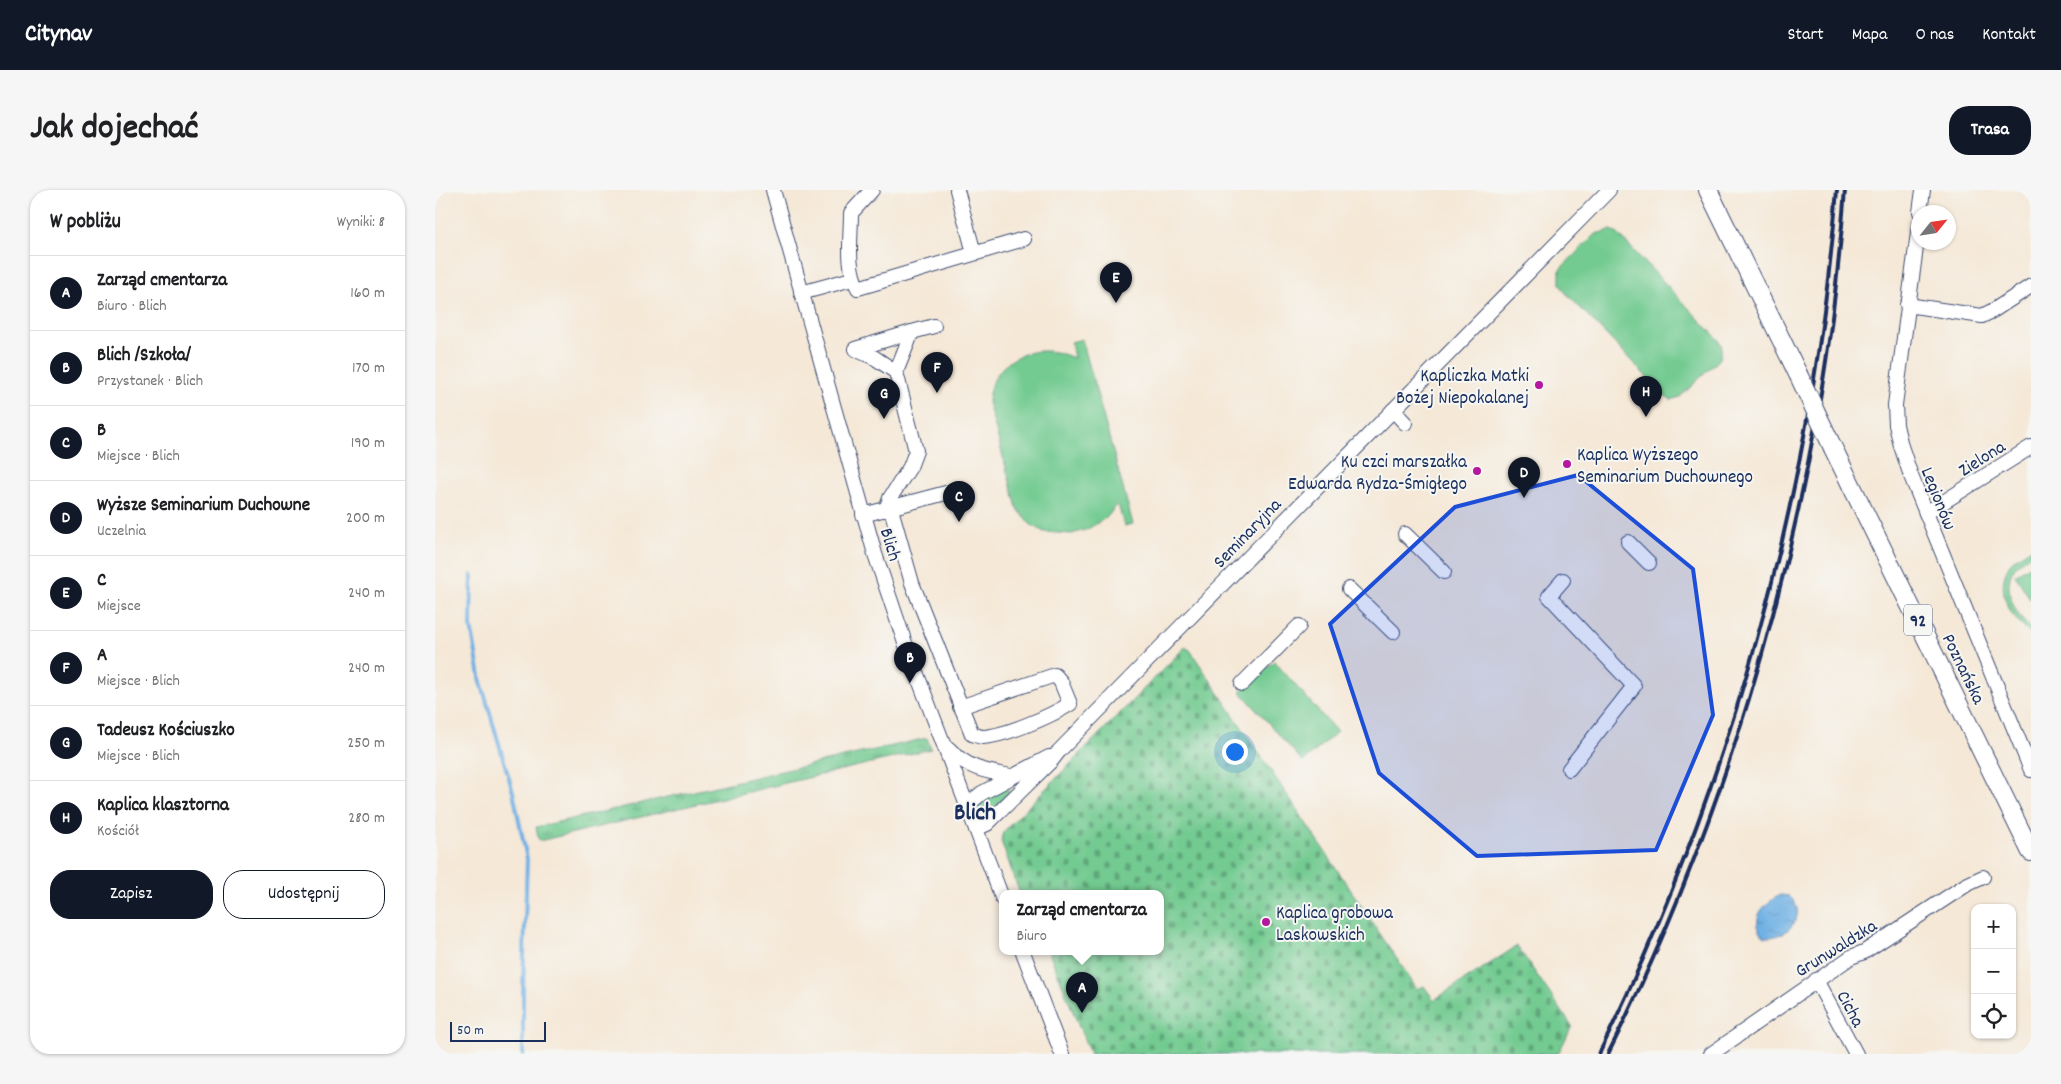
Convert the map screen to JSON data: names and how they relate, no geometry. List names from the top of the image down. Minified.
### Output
{"streets":{"main road":["92","Poznańska"],"street":["Zielona","Legionów","Seminaryjna","Blich","Grunwaldzka","Cicha"]},"crossings":[["Zielona","Legionów"],["Seminaryjna","Blich"],["Grunwaldzka","Cicha"]],"districts":["Blich"],"places":["Kapliczka Matki Bożej Niepokalanej","Kaplica Wyższego Seminarium Duchownego","Ku czci marszałka Edwarda Rydza-Śmigłego","Kaplica grobowa Laskowskich"],"scale_bar":"50 m","north":"top right","page":{"header":"Citynav","nav":["Start","Mapa","O nas","Kontakt"],"title":"Jak dojechać","buttons":["Trasa",["Zapisz","Udostępnij"]],"heading":["W pobliżu","Wyniki: 8"],"list":[{"mark":"A","name":"Zarząd cmentarza","note":"Biuro · Blich","value":"160 m"},{"mark":"B","name":"Blich /Szkoła/","note":"Przystanek · Blich","value":"170 m"},{"mark":"C","name":"B","note":"Miejsce · Blich","value":"190 m"},{"mark":"D","name":"Wyższe Seminarium Duchowne","note":"Uczelnia","value":"200 m"},{"mark":"E","name":"C","note":"Miejsce","value":"240 m"},{"mark":"F","name":"A","note":"Miejsce · Blich","value":"240 m"},{"mark":"G","name":"Tadeusz Kościuszko","note":"Miejsce · Blich","value":"250 m"},{"mark":"H","name":"Kaplica klasztorna","note":"Kościół","value":"280 m"}],"pins":["E","F","H","G","D","C","B","A"],"popup":["Zarząd cmentarza","Biuro"],"map_buttons":["+","−"],"scale":"50 m"}}
